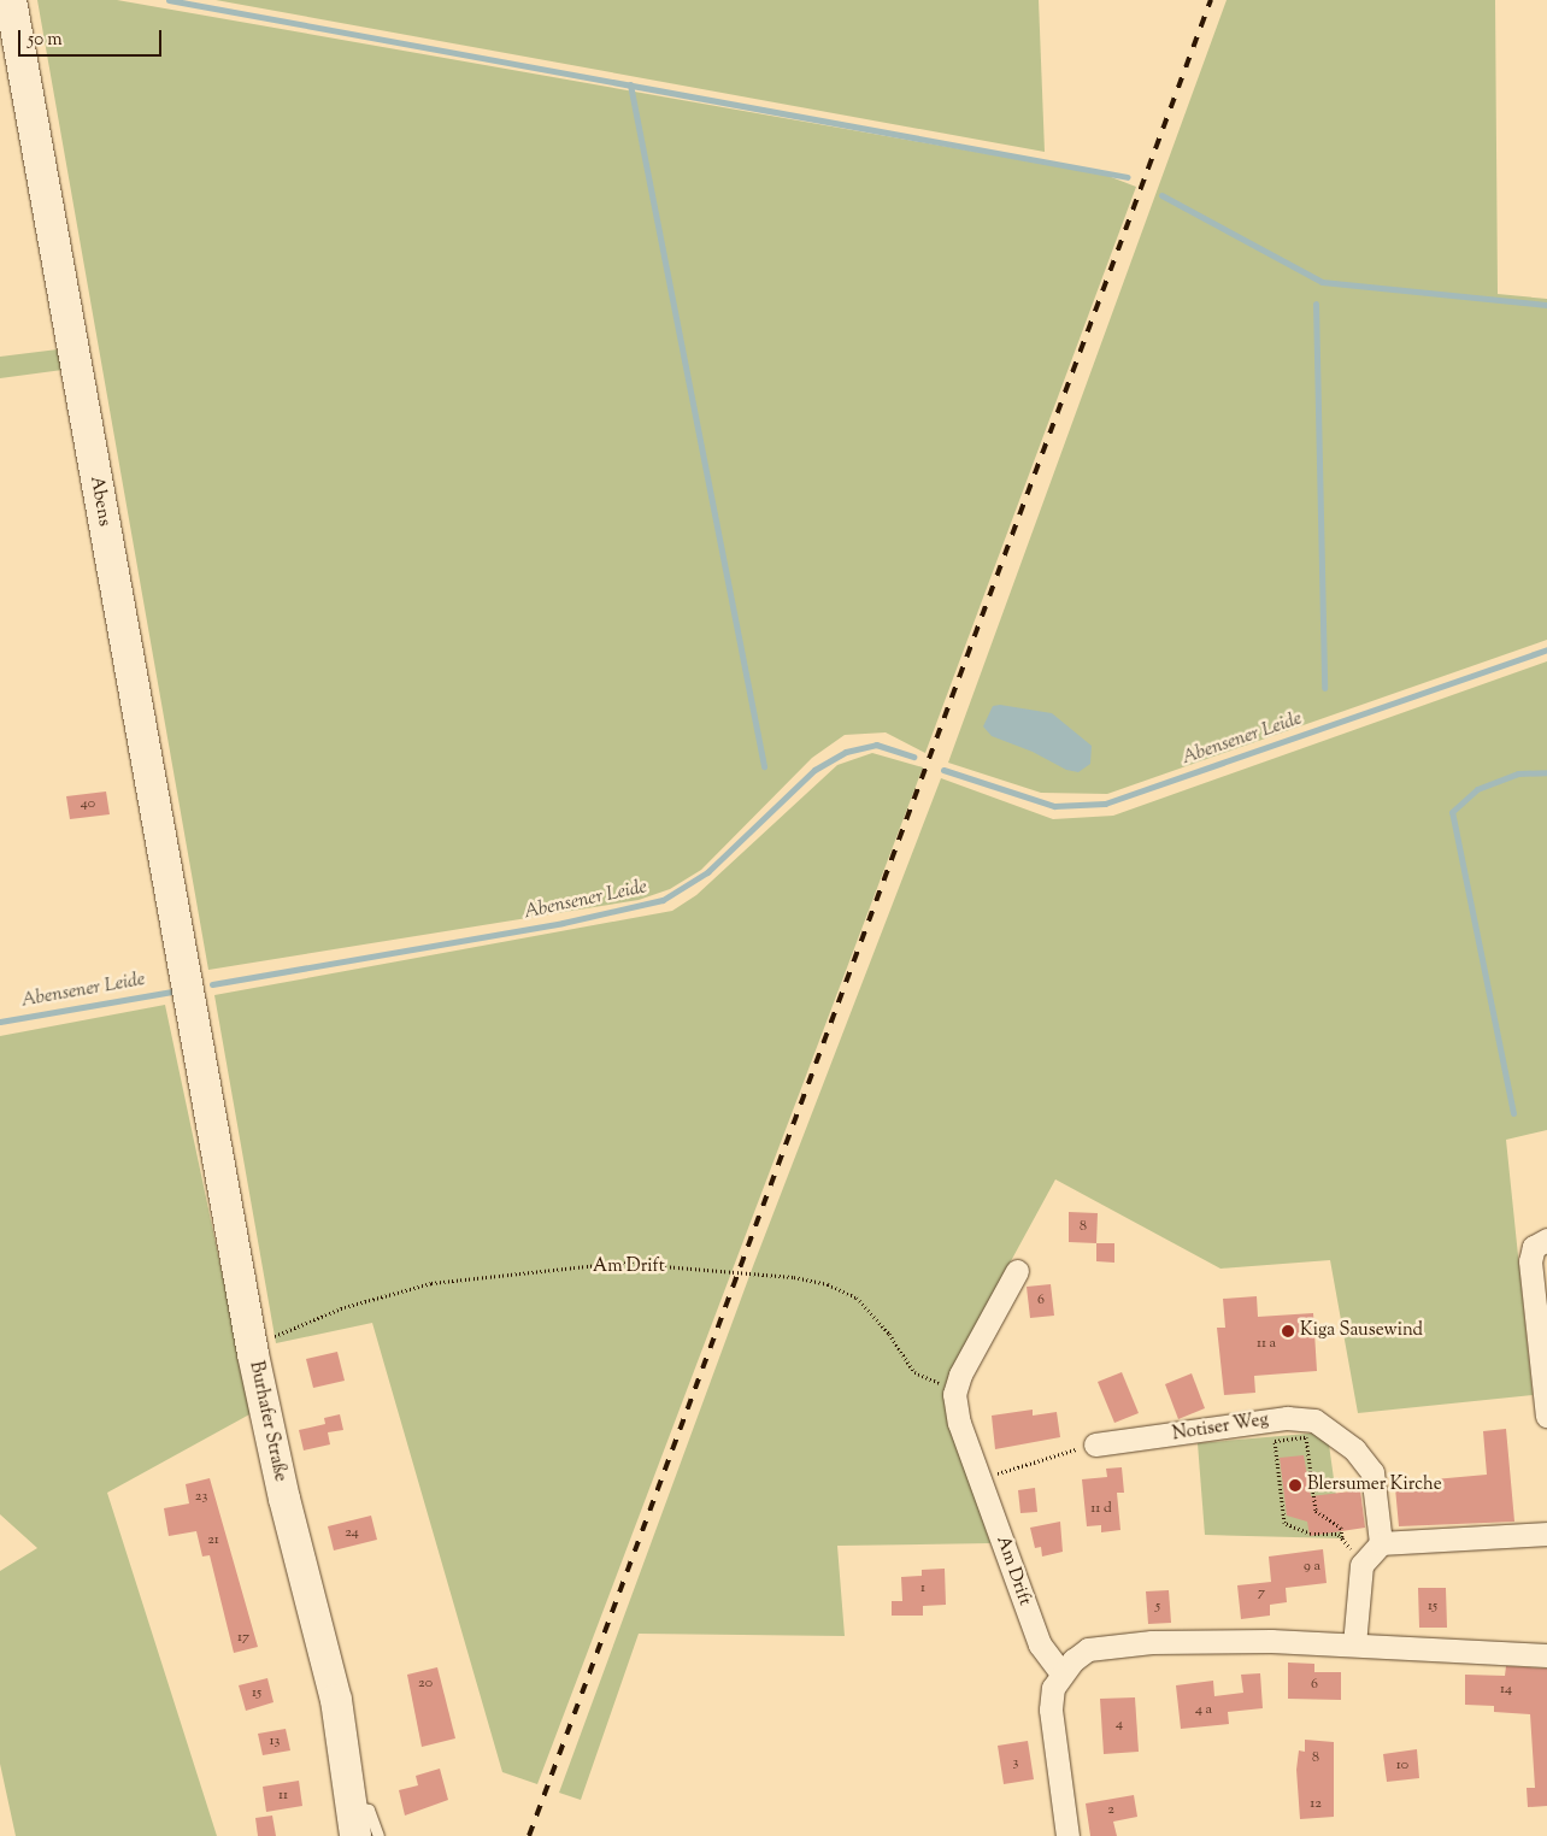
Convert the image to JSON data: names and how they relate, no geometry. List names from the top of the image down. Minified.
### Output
{"streets":{"main road":["Abens","Burhafer Straße"],"street":["Am Drift","Notiser Weg"]},"crossings":[["Abens","Burhafer Straße"]],"water":["Abensener Leide"],"places":["Kiga Sausewind","Blersumer Kirche"],"house_numbers":["40","8","6","11 a","23","11 d","24","21","9 a","1","7","5","15","17","20","6","14","15","4 a","4","13","8","3","10","11","12","2"],"scale_bar":"50 m"}
